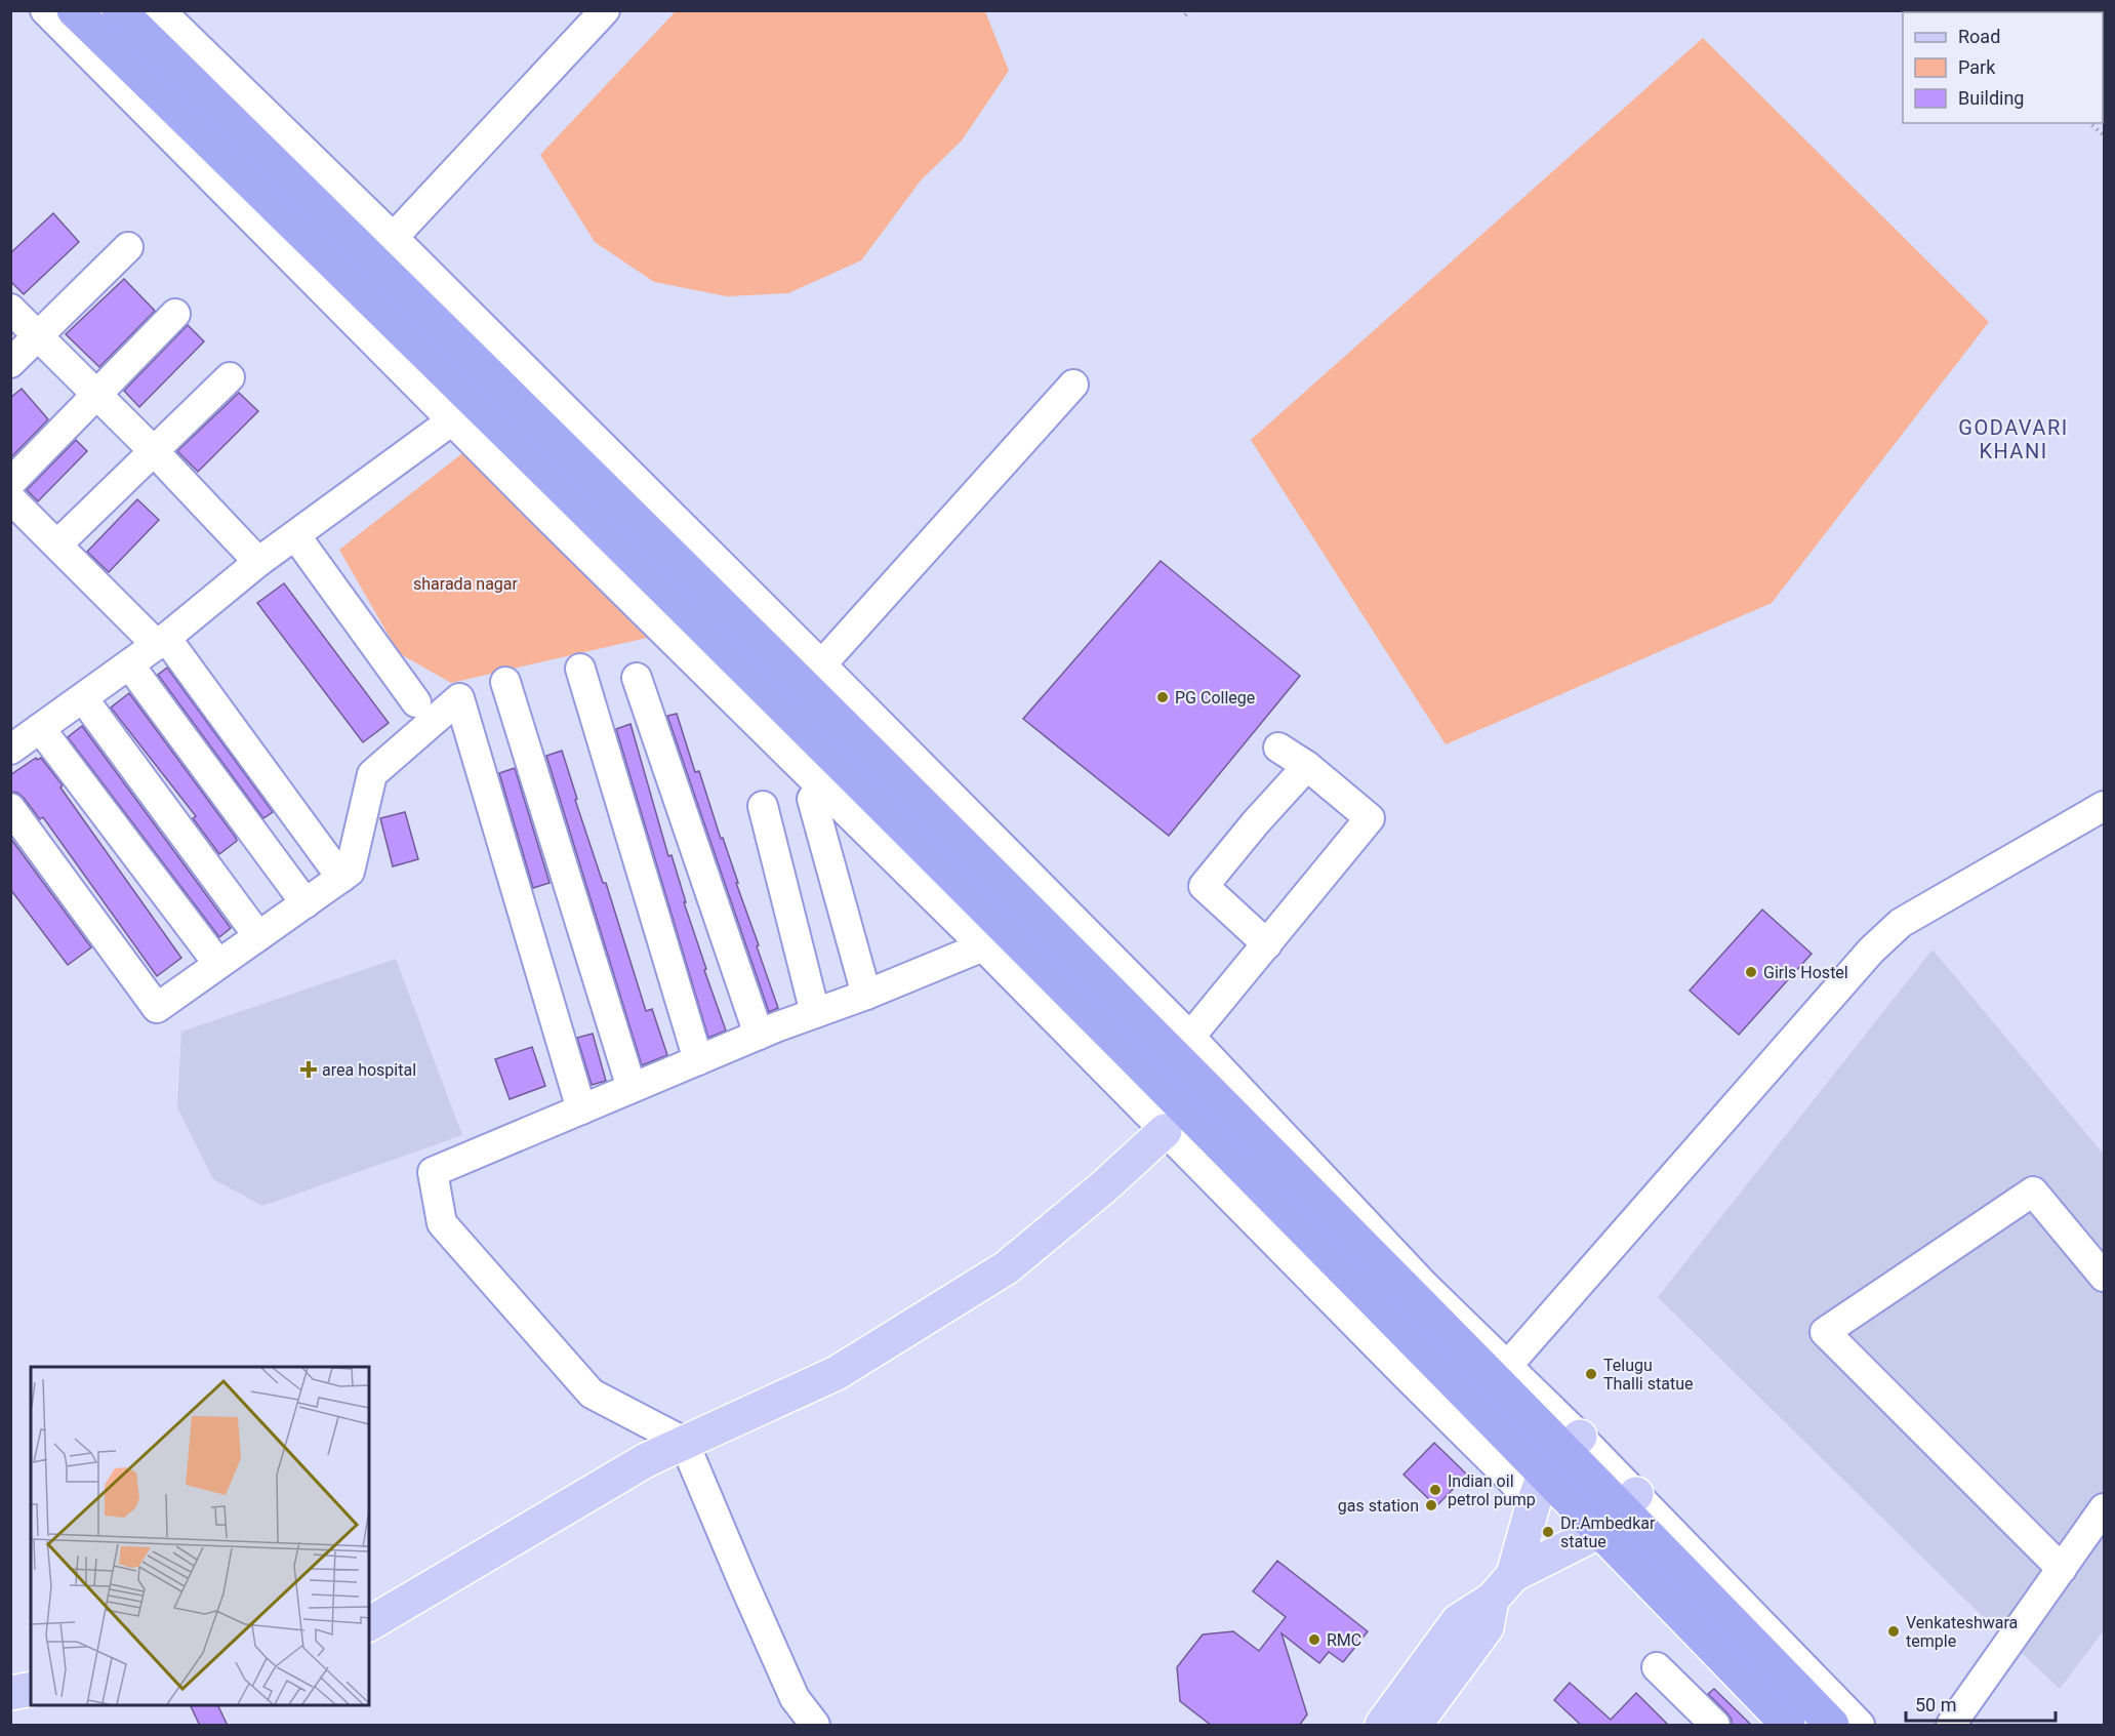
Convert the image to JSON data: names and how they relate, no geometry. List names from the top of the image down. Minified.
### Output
{"districts":["GODAVARI KHANI"],"parks":["sharada nagar"],"places":{"other":["PG College","Girls Hostel","Telugu Thalli statue","Indian oil petrol pump","gas station","Dr.Ambedkar statue","Venkateshwara temple","RMC"],"health":["area hospital"]},"legend":["Road","Park","Building"],"scale_bar":"50 m"}
